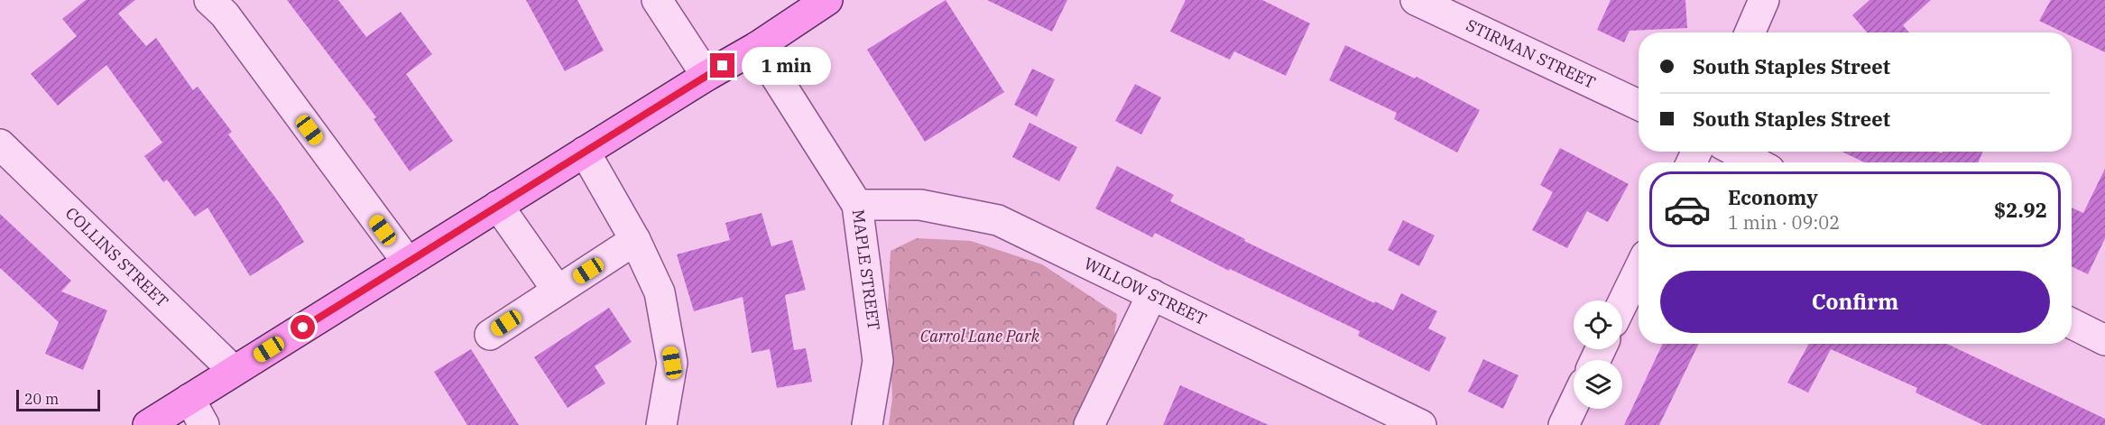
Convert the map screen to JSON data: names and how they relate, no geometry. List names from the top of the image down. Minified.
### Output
{"streets":{"street":["STIRMAN STREET","COLLINS STREET","MAPLE STREET","WILLOW STREET"]},"crossings":[["MAPLE STREET","WILLOW STREET"]],"parks":["Carrol Lane Park"],"scale_bar":"20 m","page":{"banner":["South Staples Street","South Staples Street"],"bubble":"1 min","list":[{"name":"Economy","note":"1 min · 09:02","value":"$2.92"}],"buttons":"Confirm","scale":"20 m"}}
